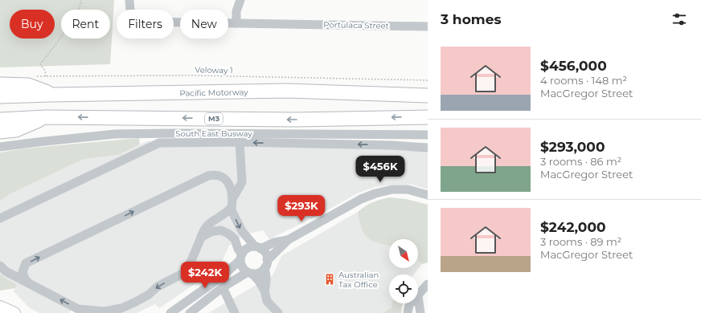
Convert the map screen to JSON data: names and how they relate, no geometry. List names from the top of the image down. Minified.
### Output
{"streets":{"highway":["Pacific Motorway","M3"],"street":["Portulaca Street","South East Busway"],"path":["Veloway 1"]},"places":{"building":["Australian Tax Office"]},"north":"bottom right","page":{"heading":"3 homes","chip":["Buy","Rent","Filters","New"],"list":[{"name":"$456,000","note":"4 rooms · 148 m² · MacGregor Street"},{"name":"$293,000","note":"3 rooms · 86 m² · MacGregor Street"},{"name":"$242,000","note":"3 rooms · 89 m² · MacGregor Street"}],"price":["$456K","$293K","$242K"]}}
